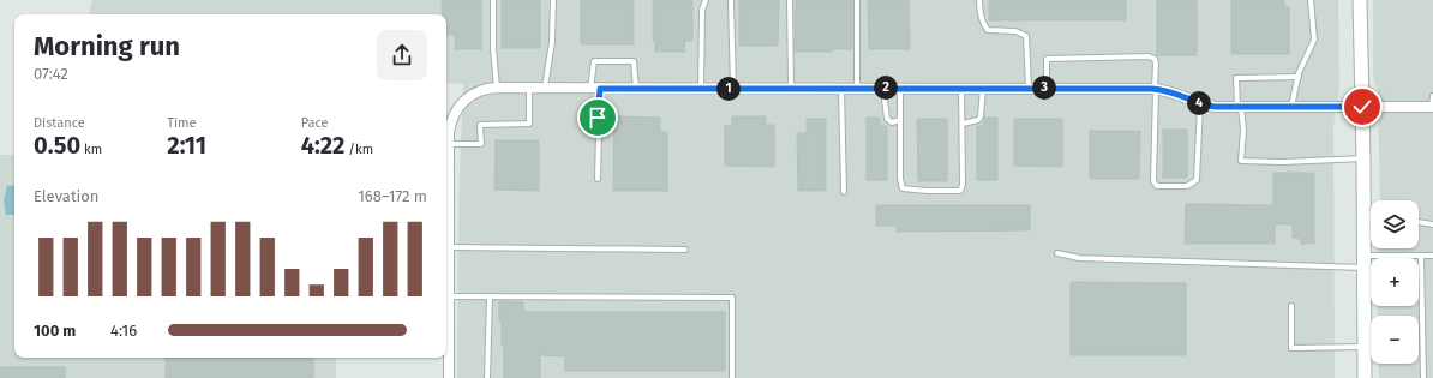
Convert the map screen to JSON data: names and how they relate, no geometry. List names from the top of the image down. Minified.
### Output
{"page":{"heading":["Morning run","07:42"],"pins":["2","3","1","4"],"stats":[["Distance","0.50 km"],["Time","2:11"],["Pace","4:22 /km"]],"chart":["Elevation","168–172 m"],"map_buttons":["+","−"],"list":[{"name":"100 m","note":"4:16"}]}}
